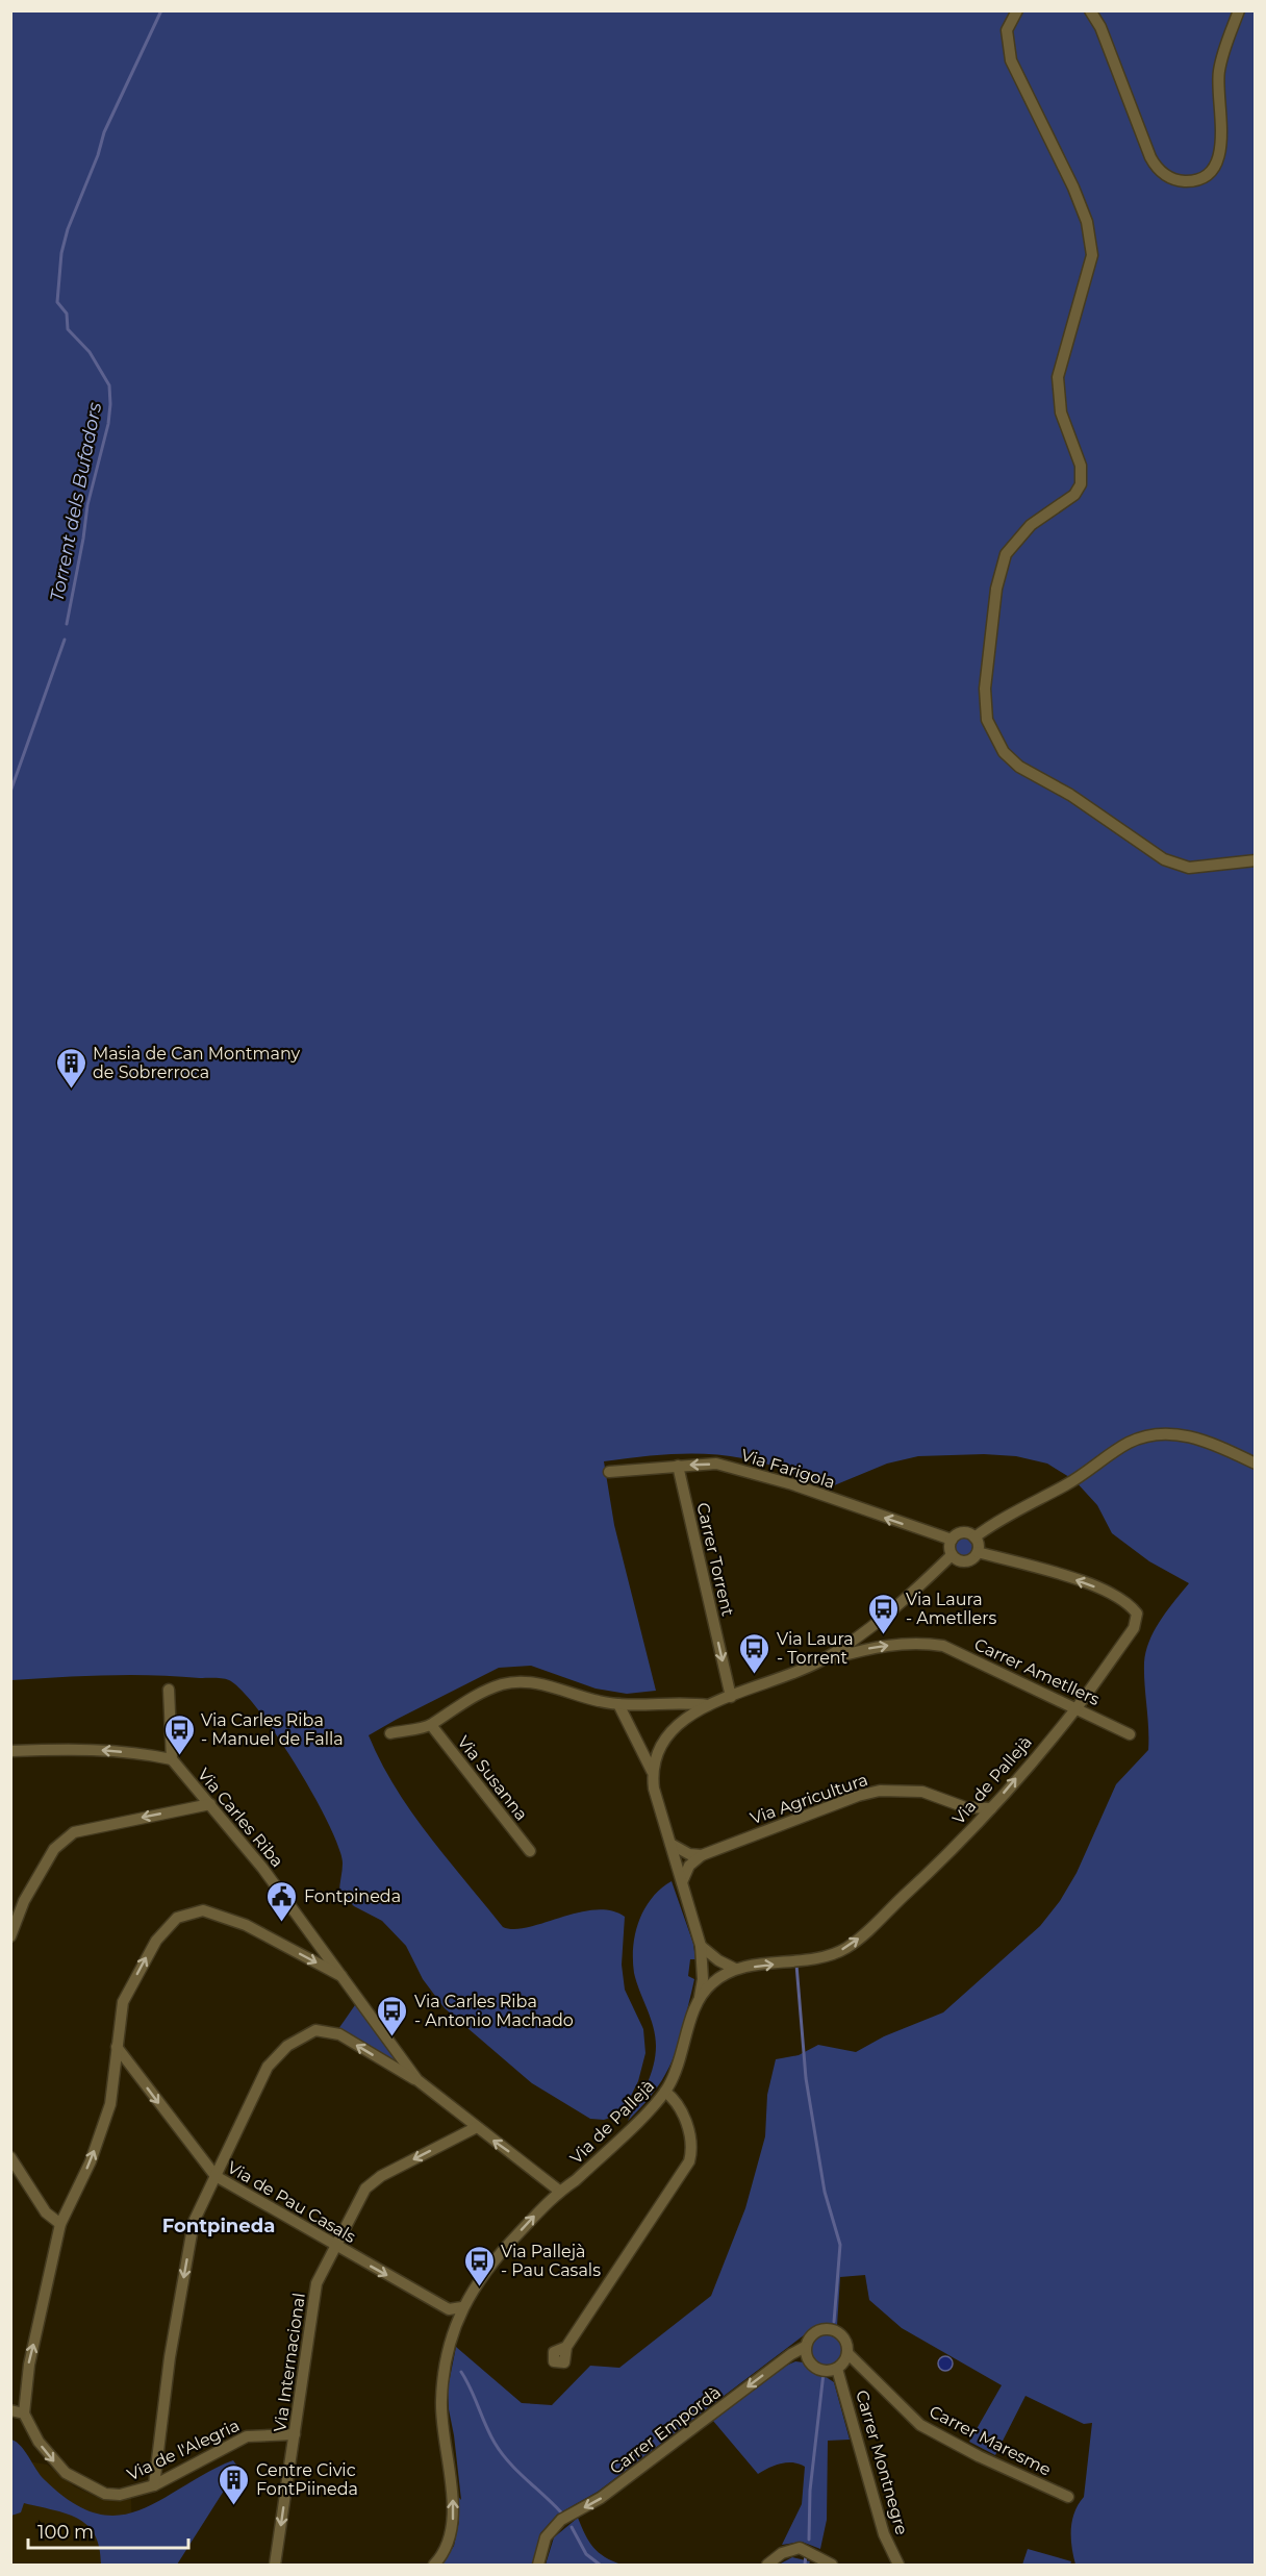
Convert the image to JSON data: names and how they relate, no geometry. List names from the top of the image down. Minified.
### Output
{"streets":{"street":["Via Farigola","Carrer Torrent","Carrer Ametllers","Via Susanna","Via de Pallejà","Via Agricultura","Via Carles Riba","Via de Pau Casals","Via Internacional","Carrer Empordà","Carrer Maresme","Via de l'Alegria","Carrer Montnegre"]},"crossings":[["Via Farigola","Carrer Torrent"],["Via Farigola","Via de Pallejà"],["Carrer Ametllers","Via de Pallejà"],["Via de Pallejà","Via Agricultura"],["Via de Pallejà","Via Carles Riba"],["Via de Pallejà","Via de Pau Casals"],["Via Carles Riba","Via Internacional"],["Via de Pau Casals","Via Internacional"],["Via Internacional","Via de l'Alegria"],["Carrer Empordà","Carrer Maresme"],["Carrer Empordà","Carrer Montnegre"],["Carrer Maresme","Carrer Montnegre"]],"one_way":["Via Farigola","Carrer Torrent","Carrer Ametllers","Via de Pau Casals","Via Internacional","Carrer Empordà","Via de l'Alegria"],"districts":["Fontpineda"],"water":["Torrent dels Bufadors"],"places":{"building":["Masia de Can Montmany de Sobrerroca","Centre Civic FontPiineda"],"bus stop":["Via Laura - Ametllers","Via Laura - Torrent","Via Carles Riba - Manuel de Falla","Via Carles Riba - Antonio Machado","Via Pallejà - Pau Casals"],"public building":["Fontpineda"]},"scale_bar":"100 m"}
